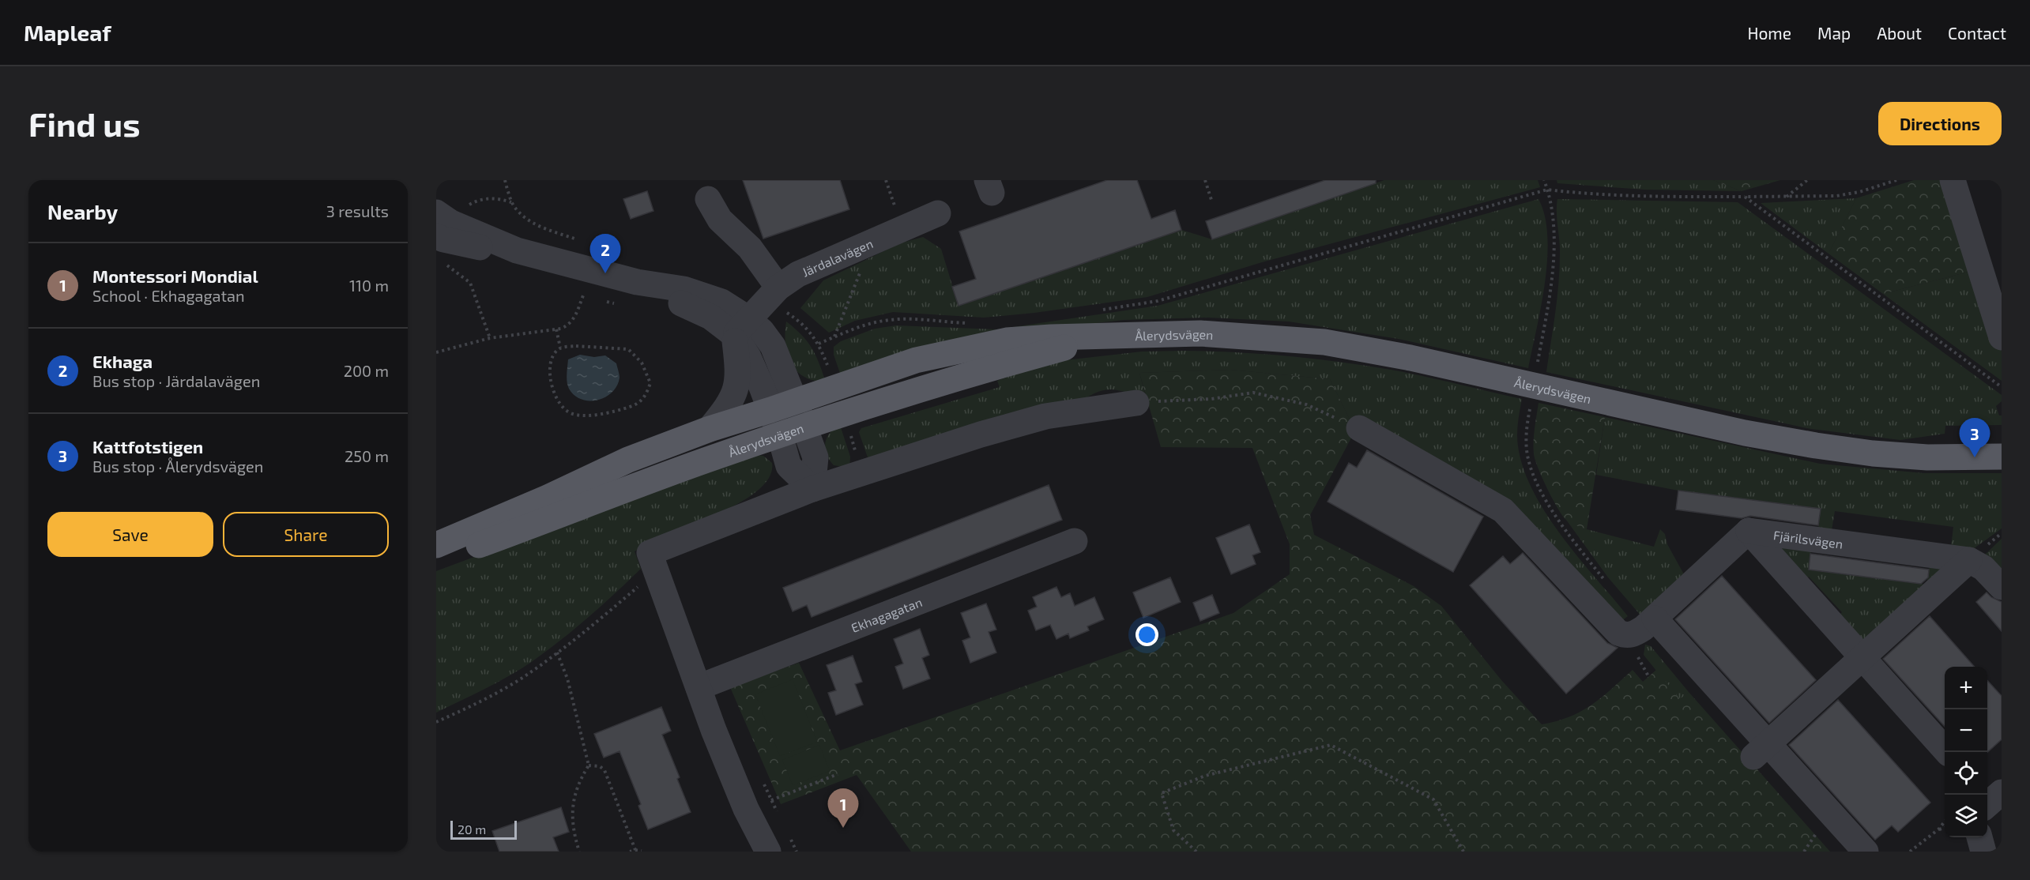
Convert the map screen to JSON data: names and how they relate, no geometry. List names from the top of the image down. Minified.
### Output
{"streets":{"main road":["Ålerydsvägen"],"street":["Järdalavägen","Fjärilsvägen","Ekhagagatan"]},"scale_bar":"20 m","page":{"header":"Mapleaf","nav":["Home","Map","About","Contact"],"buttons":["Directions",["Save","Share"]],"title":"Find us","heading":["Nearby","3 results"],"pins":["2","3","1"],"list":[{"mark":"1","name":"Montessori Mondial","note":"School · Ekhagagatan","value":"110 m"},{"mark":"2","name":"Ekhaga","note":"Bus stop · Järdalavägen","value":"200 m"},{"mark":"3","name":"Kattfotstigen","note":"Bus stop · Ålerydsvägen","value":"250 m"}],"map_buttons":["+","−"],"scale":"20 m"}}
